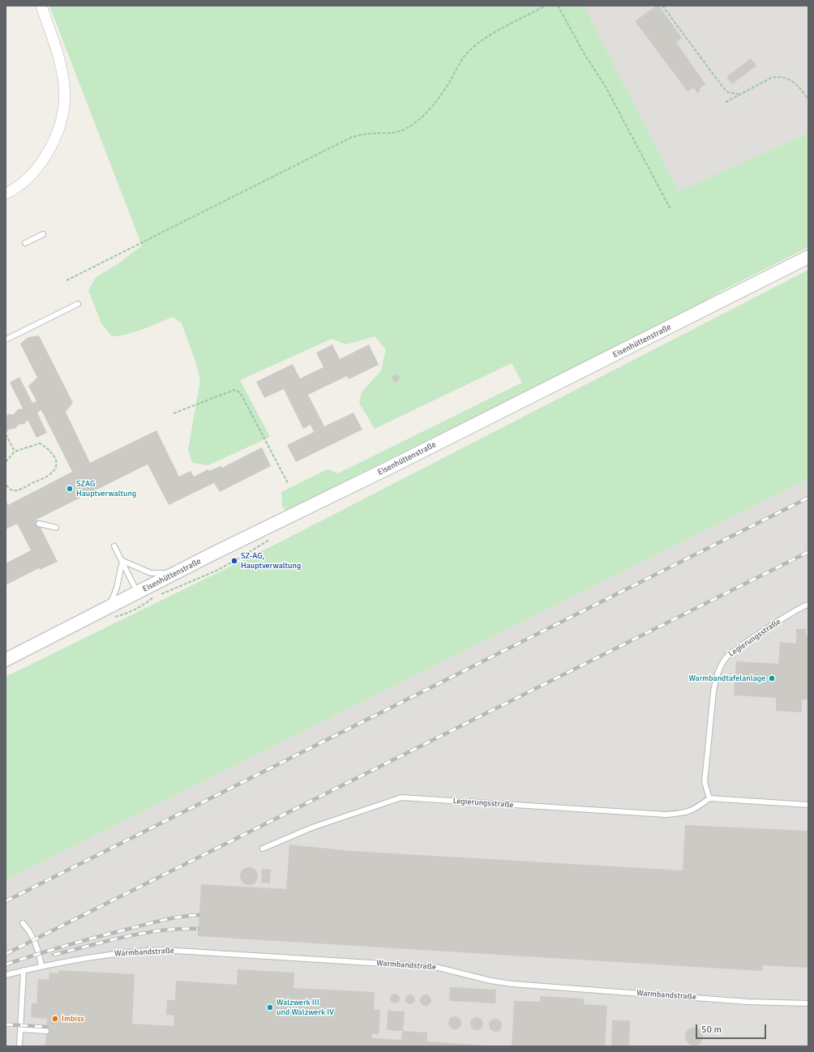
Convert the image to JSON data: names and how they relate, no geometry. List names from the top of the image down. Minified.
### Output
{"streets":{"street":["Eisenhüttenstraße"],"lane":["Legierungsstraße","Warmbandstraße"]},"places":["SZAG Hauptverwaltung","SZ-AG, Hauptverwaltung","Warmbandtafelanlage","Walzwerk III und Walzwerk IV","Imbiss"],"scale_bar":"50 m"}
